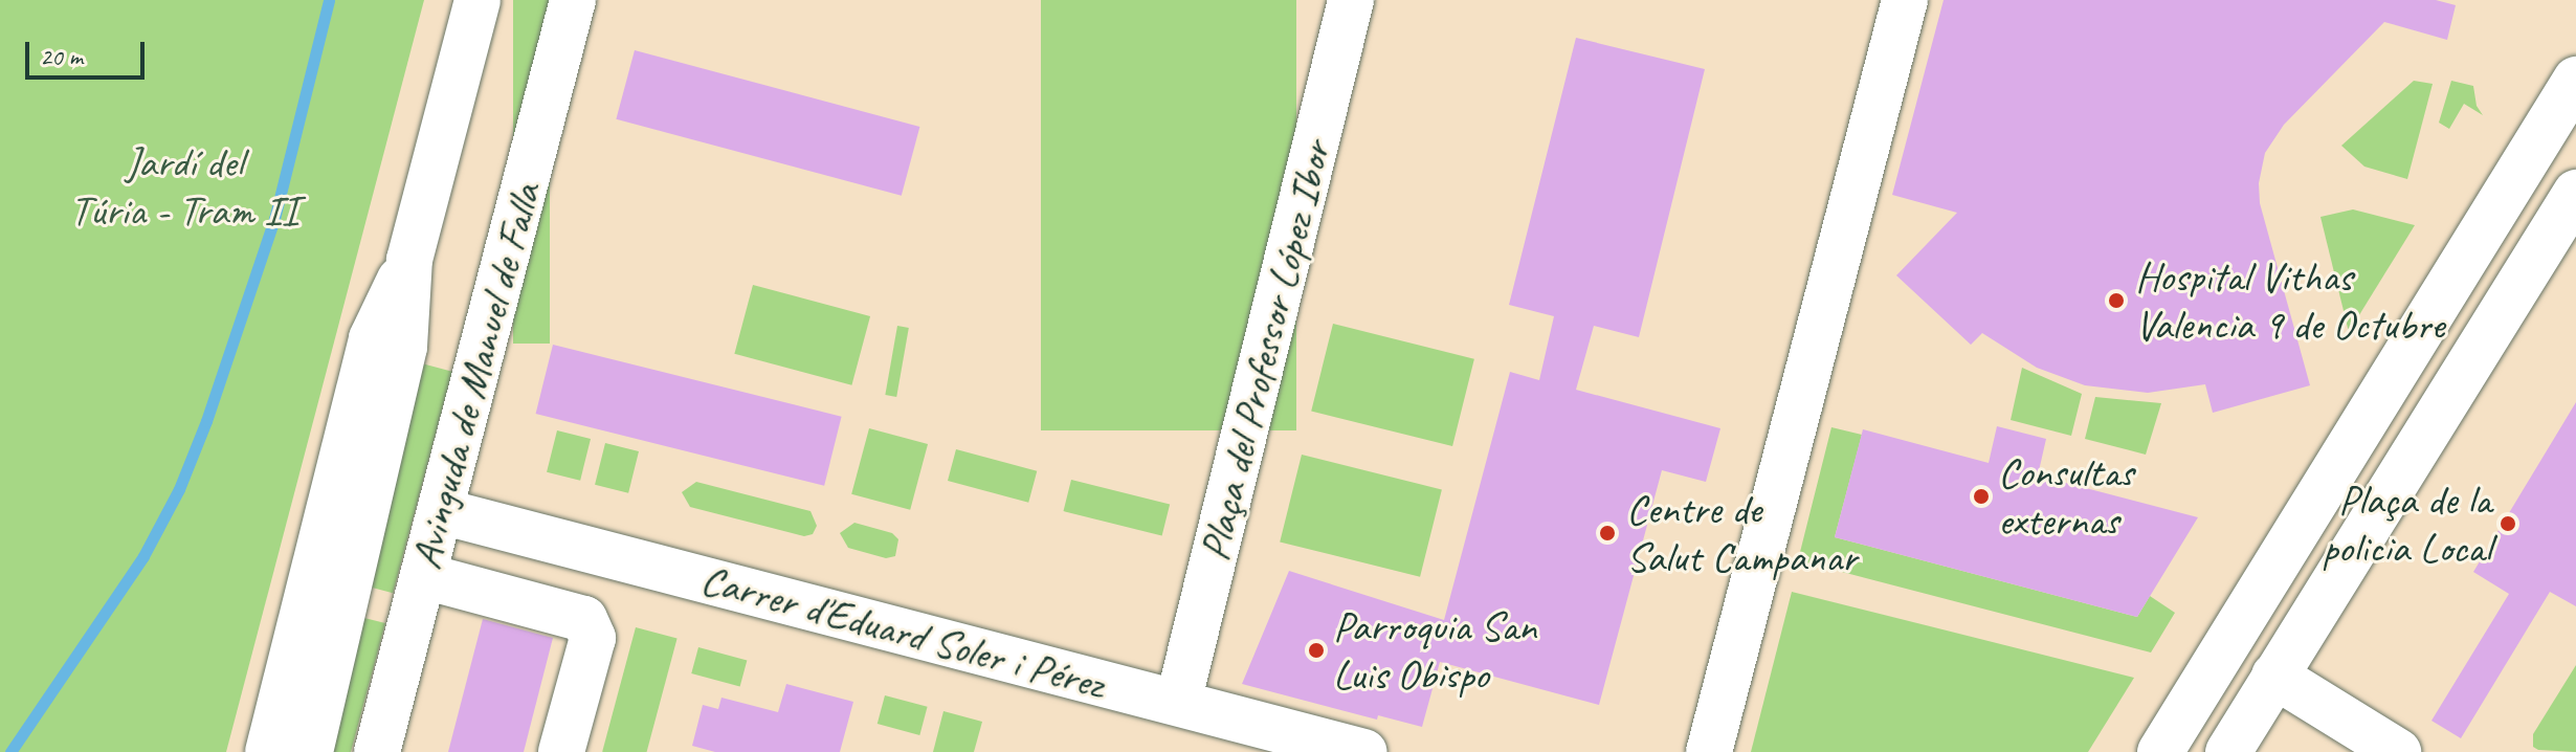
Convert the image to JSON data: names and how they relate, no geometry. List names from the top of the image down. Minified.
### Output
{"streets":{"street":["Plaça del Professor López Ibor","Avinguda de Manuel de Falla","Carrer d'Eduard Soler i Pérez"]},"crossings":[["Plaça del Professor López Ibor","Carrer d'Eduard Soler i Pérez"],["Avinguda de Manuel de Falla","Carrer d'Eduard Soler i Pérez"]],"parks":["Jardí del Túria - Tram II"],"places":["Hospital Vithas Valencia 9 de Octubre","Consultas externas","Plaça de la policia Local","Centre de Salut Campanar","Parroquia San Luis Obispo"],"scale_bar":"20 m"}
